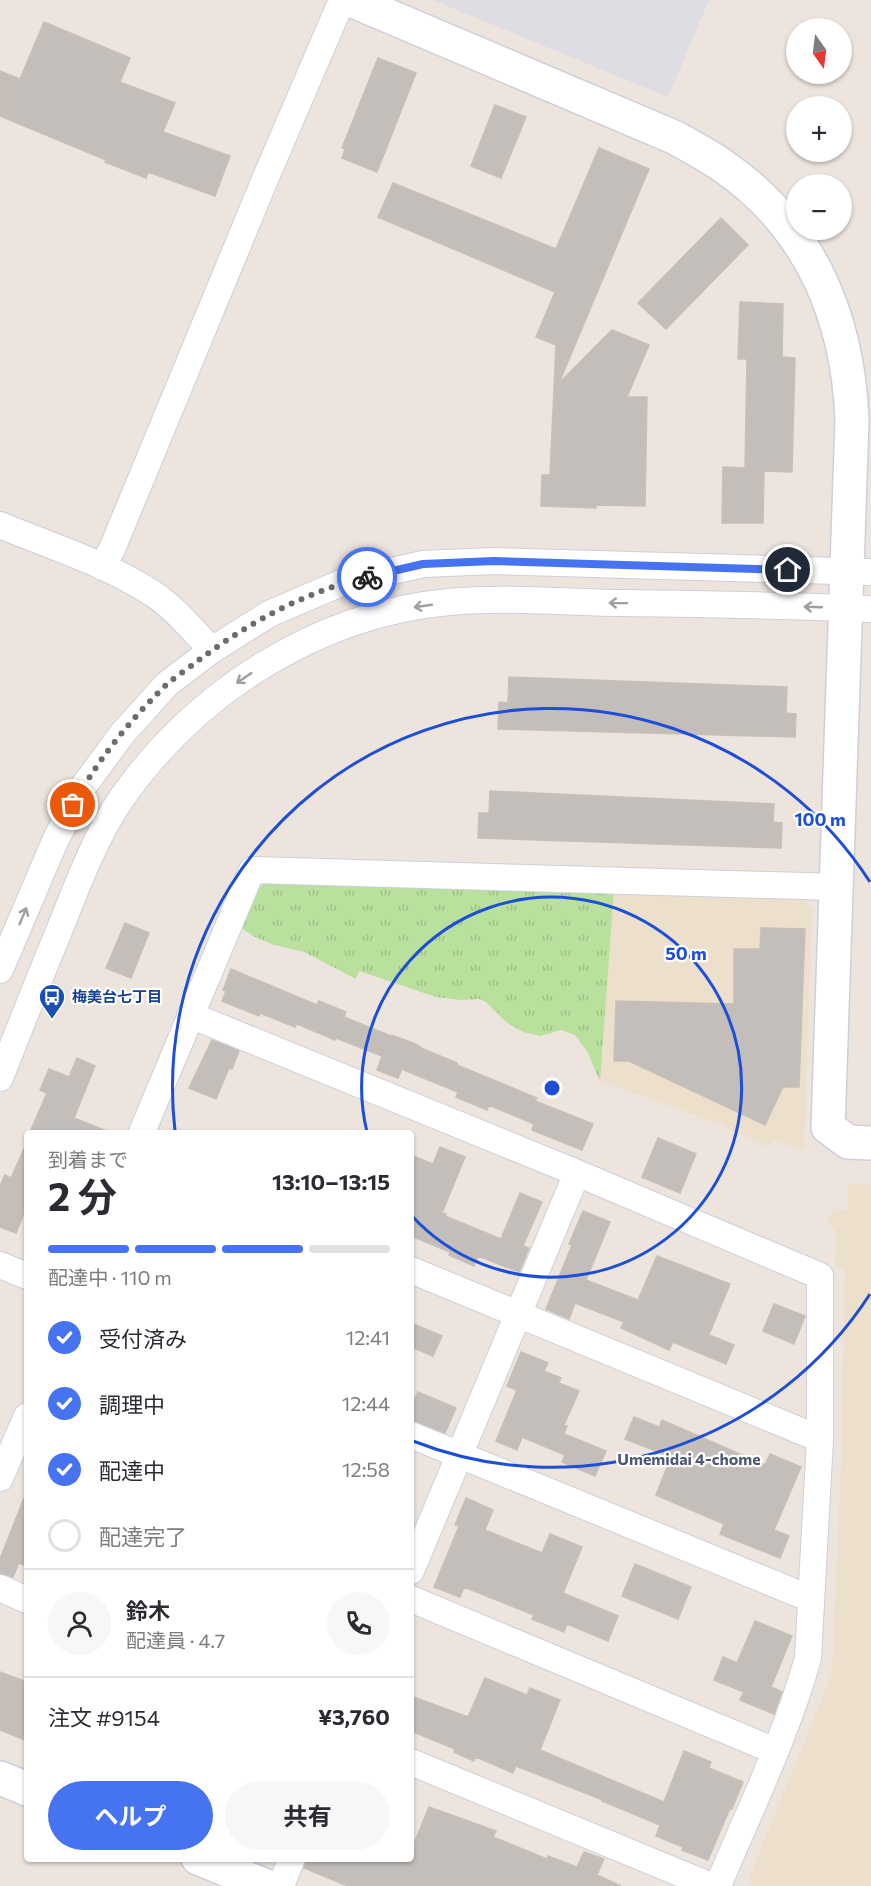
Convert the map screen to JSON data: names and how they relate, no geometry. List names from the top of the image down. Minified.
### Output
{"districts":["Umemidai 4-chome"],"places":{"bus stop":["梅美台七丁目"]},"north":"bottom","page":{"map_buttons":["+","−"],"heading":["2 分","到着まで","13:10–13:15"],"panel":["鈴木","配達員 · 4.7","注文 #9154","¥3,760"],"bar":"配達中 · 110 m","list":[["受付済み","12:41"],["調理中","12:44"],["配達中","12:58"],"配達完了"],"buttons":["ヘルプ","共有"]},"rings":["100 m","50 m"]}
